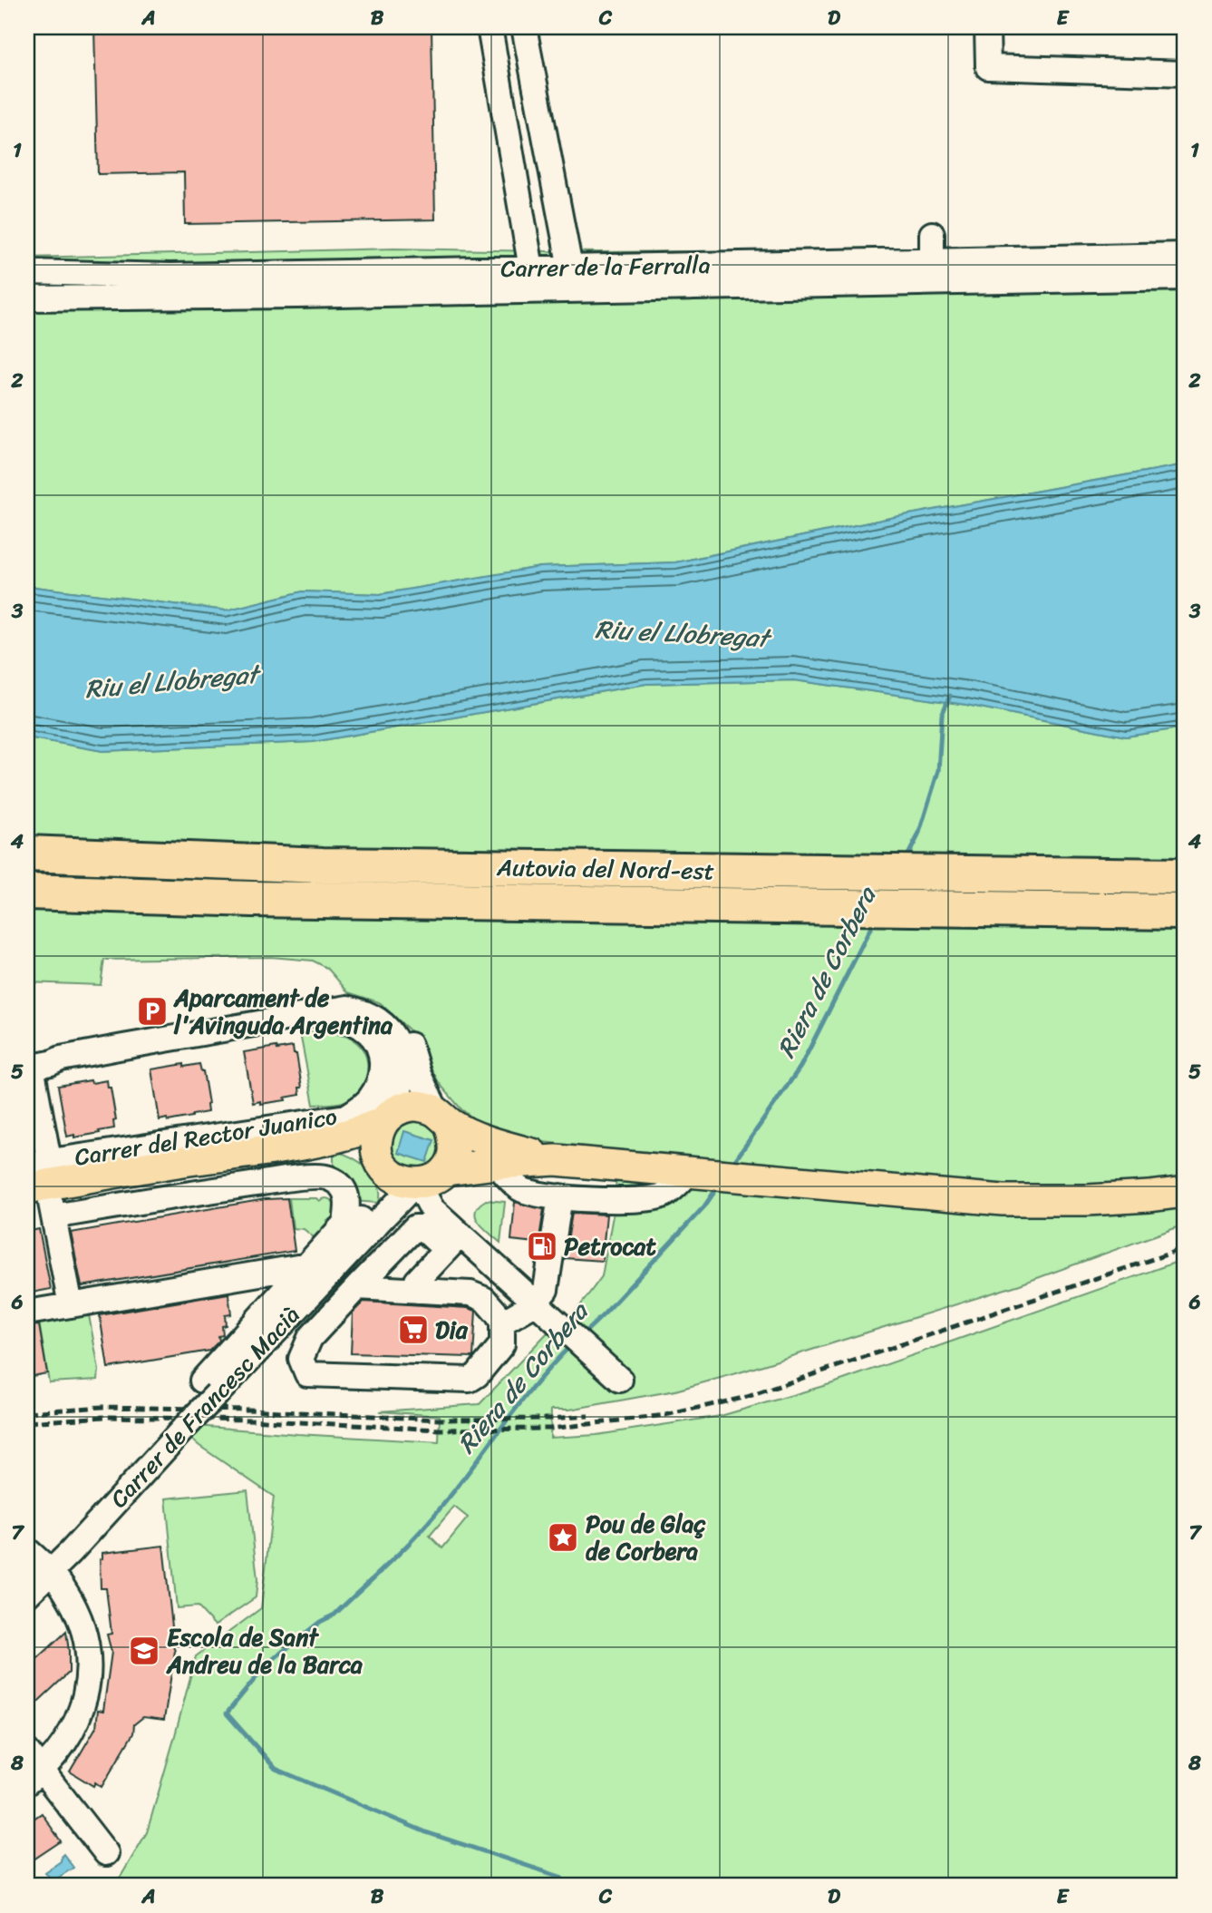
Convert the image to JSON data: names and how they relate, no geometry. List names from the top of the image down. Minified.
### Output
{"streets":{"highway":["Autovia del Nord-est"],"main road":["Carrer del Rector Juanico"],"street":["Carrer de la Ferralla","Carrer de Francesc Macià"]},"water":["Riu el Llobregat","Riera de Corbera"],"places":{"parking":["Aparcament de l'Avinguda Argentina"],"fuel station":["Petrocat"],"supermarket":["Dia"],"place":["Pou de Glaç de Corbera"],"school or university":["Escola de Sant Andreu de la Barca"]},"grid":{"columns":["A","B","C","D","E"],"rows":["1","2","3","4","5","6","7","8"]}}
